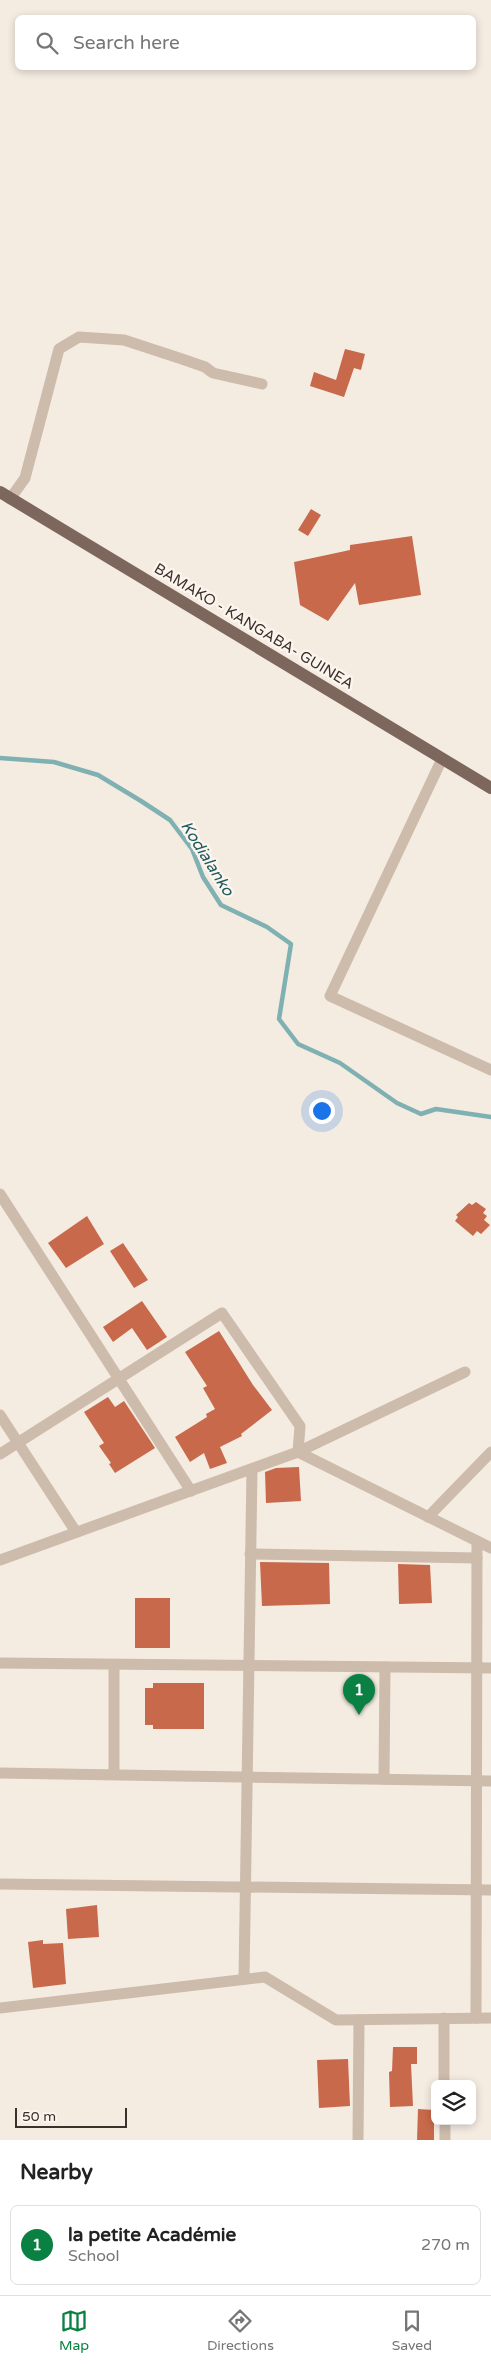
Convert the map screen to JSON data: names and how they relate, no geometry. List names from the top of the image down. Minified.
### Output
{"streets":{"main road":["BAMAKO - KANGABA- GUINEA"]},"water":["Kodialanko"],"scale_bar":"50 m","page":{"search":"Search here","pins":"1","scale":"50 m","heading":"Nearby","list":[{"mark":"1","name":"la petite Académie","note":"School","value":"270 m"}],"nav":["Map","Directions","Saved"]}}
